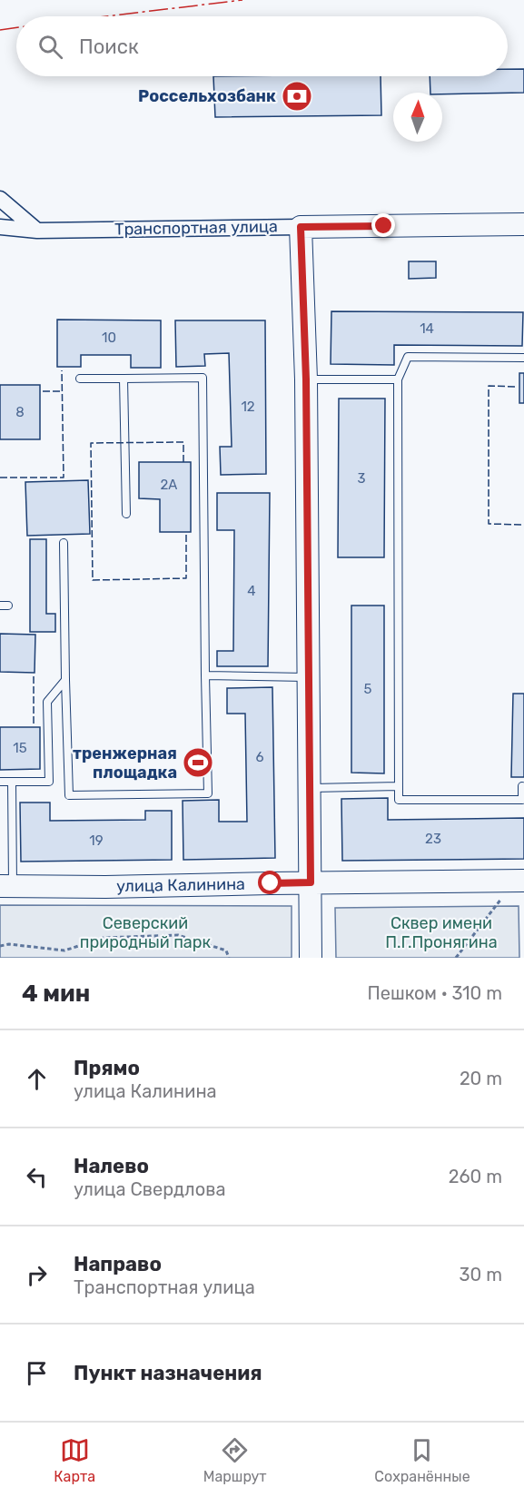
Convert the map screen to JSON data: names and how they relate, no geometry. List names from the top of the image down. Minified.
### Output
{"streets":{"street":["Транспортная улица","улица Калинина"]},"parks":["Северский природный парк","Сквер имени П.Г.Пронягина"],"places":{"bank":["Россельхозбанк"],"sports":["тренжерная площадка"]},"house_numbers":["14","10","12","8","3","2А","4","5","15","6","23","19"],"north":"top","page":{"search":"Поиск","heading":["4 мин","Пешком · 310 m"],"list":[["Прямо","улица Калинина","20 m"],["Налево","улица Свердлова","260 m"],["Направо","Транспортная улица","30 m"],"Пункт назначения"],"nav":["Карта","Маршрут","Сохранённые"]}}
